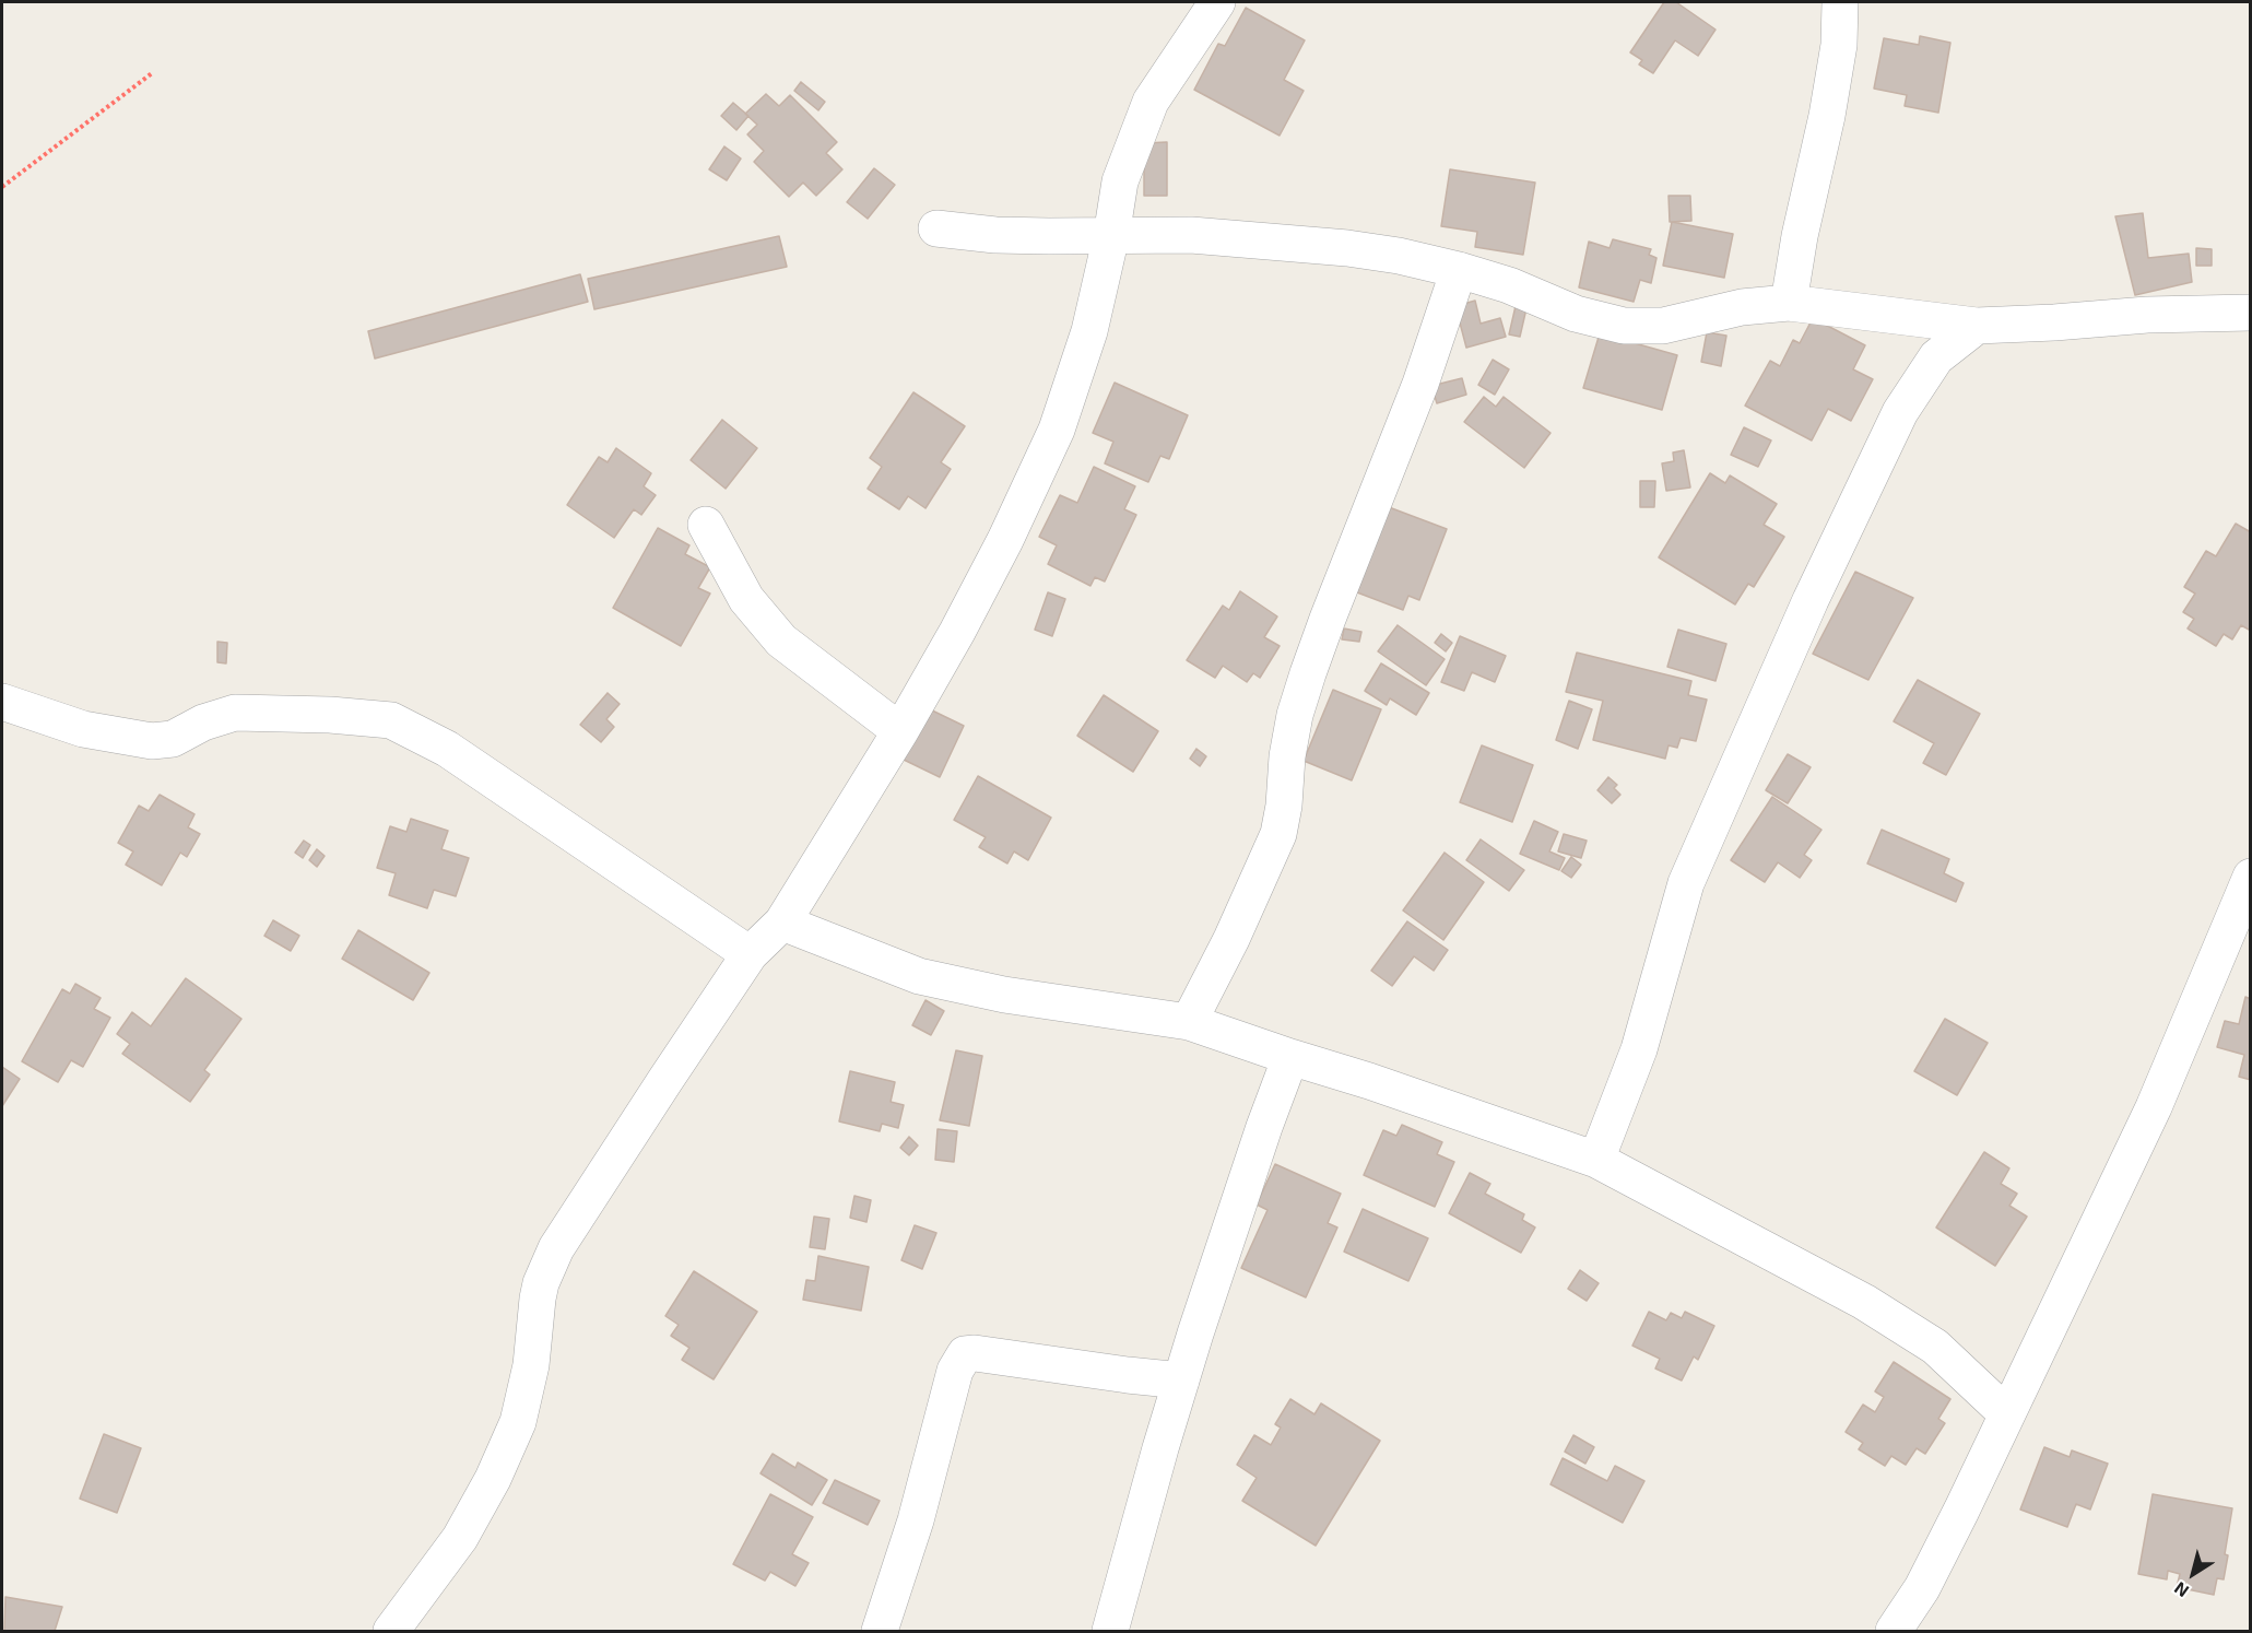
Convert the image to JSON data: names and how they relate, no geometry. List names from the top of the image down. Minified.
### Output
{"north":"bottom left"}
